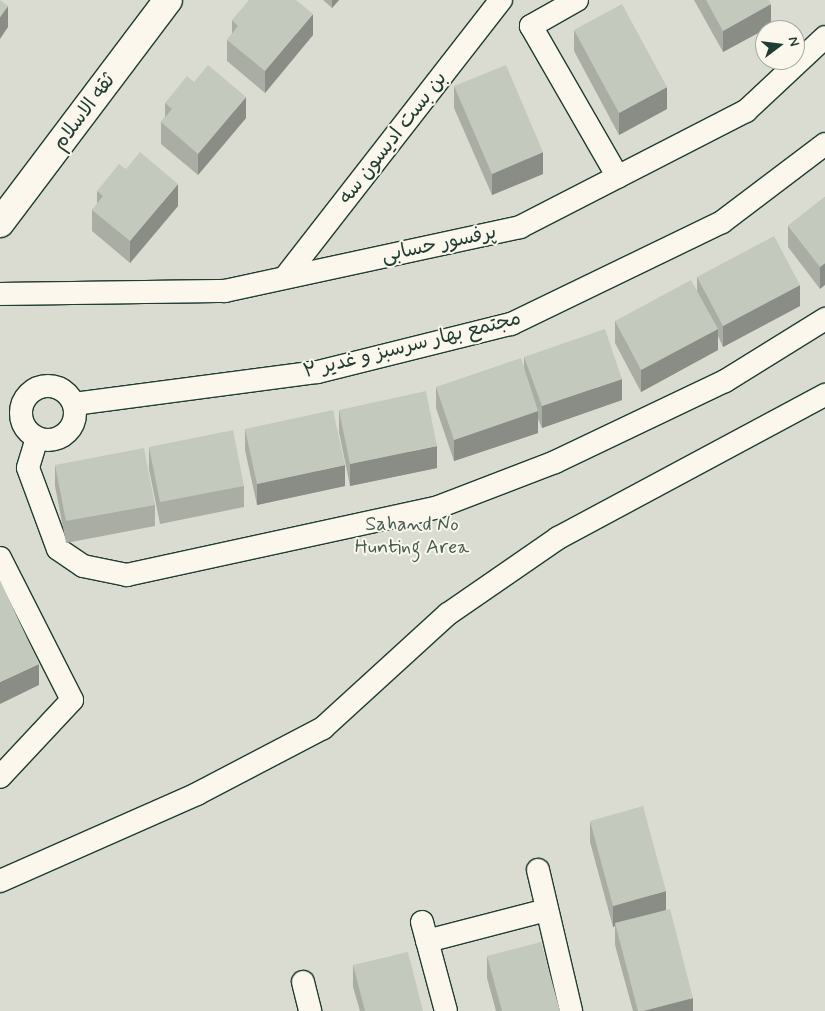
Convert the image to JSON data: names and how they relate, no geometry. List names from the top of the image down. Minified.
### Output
{"streets":{"street":["ثقه الاسلام","بن بست ادیسون سه","پرفسور حسابی","مجتمع بهار سرسبز و غدیر ۲"]},"crossings":[["بن بست ادیسون سه","پرفسور حسابی"]],"parks":["Sahand No Hunting Area"],"north":"right"}
